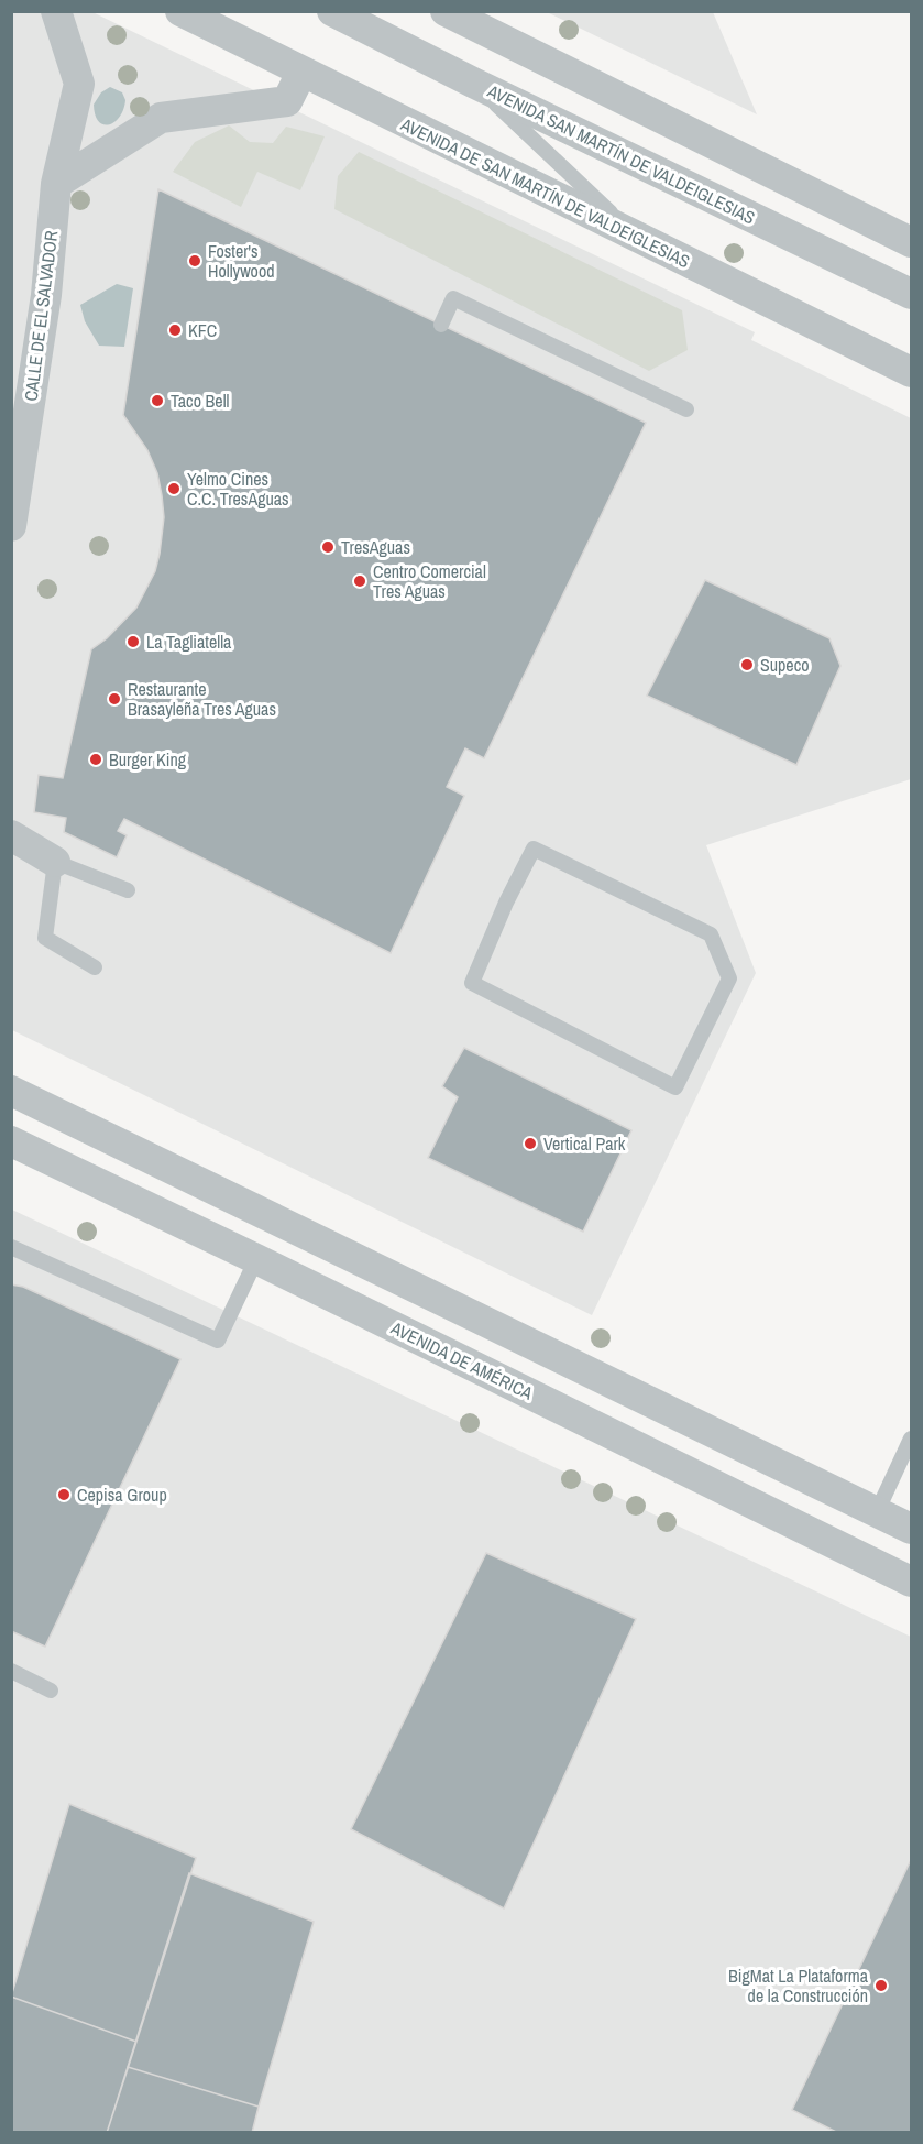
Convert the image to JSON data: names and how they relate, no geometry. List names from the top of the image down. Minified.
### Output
{"streets":{"street":["AVENIDA SAN MARTÍN DE VALDEIGLESIAS","AVENIDA DE SAN MARTÍN DE VALDEIGLESIAS","CALLE DE EL SALVADOR","AVENIDA DE AMÉRICA"]},"places":["Foster's Hollywood","KFC","Taco Bell","Yelmo Cines C.C. TresAguas","TresAguas","Centro Comercial Tres Aguas","La Tagliatella","Supeco","Restaurante Brasayleña Tres Aguas","Burger King","Vertical Park","Cepisa Group","BigMat La Plataforma de la Construcción"]}
